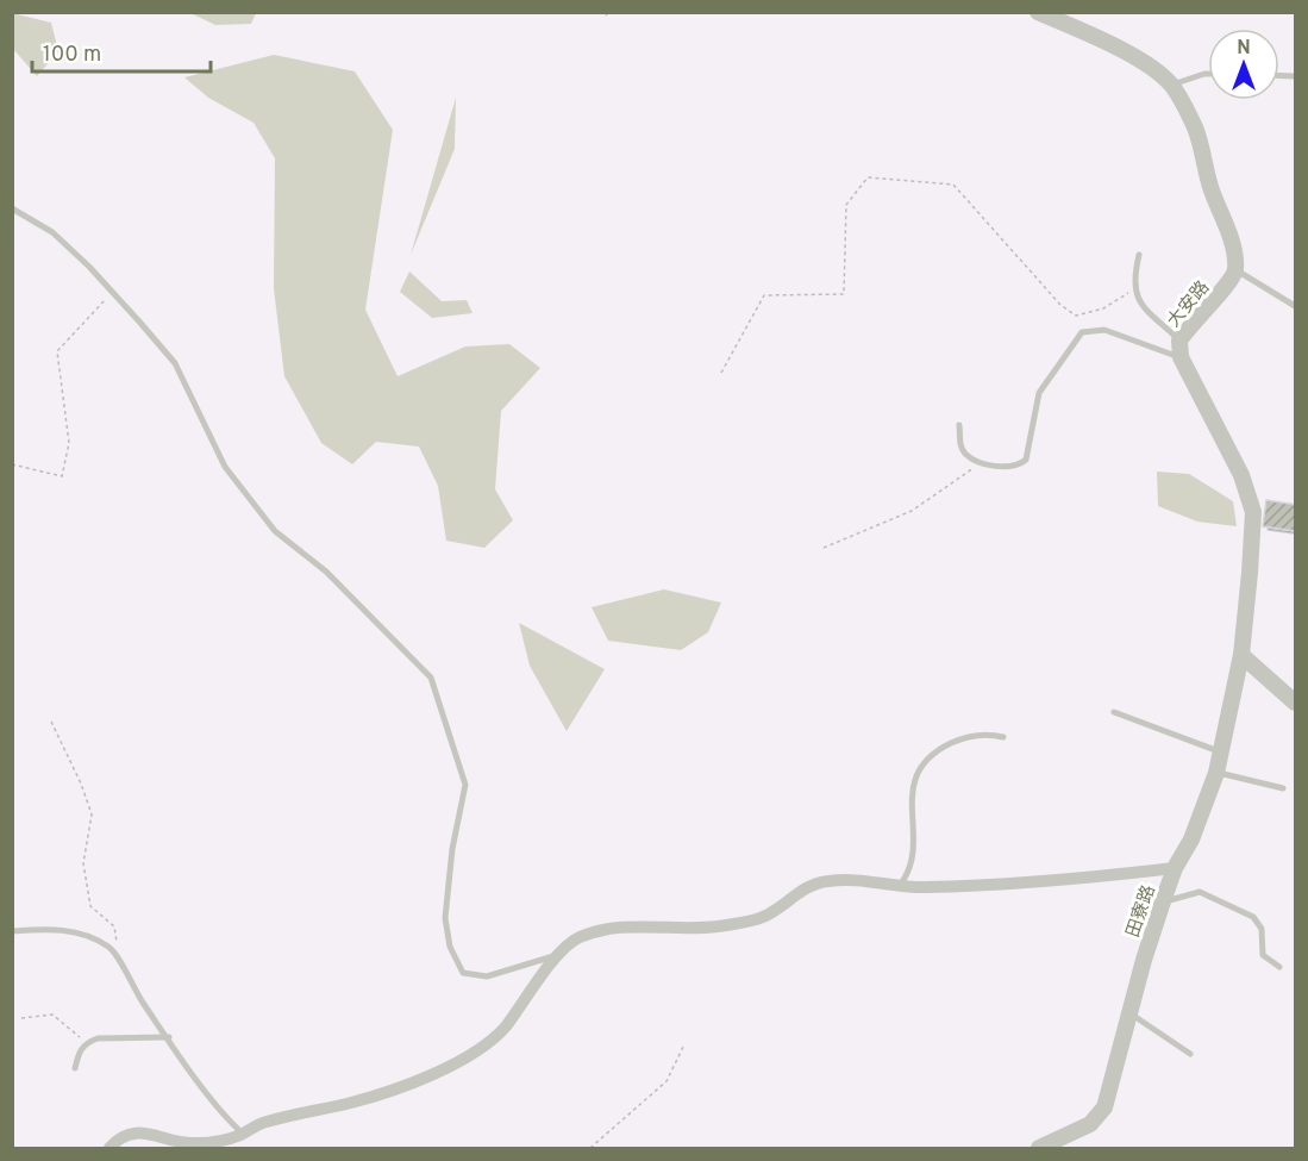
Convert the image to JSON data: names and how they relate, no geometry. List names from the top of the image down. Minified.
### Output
{"streets":{"street":["大安路","田寮路"]},"crossings":[["大安路","田寮路"]],"scale_bar":"100 m","north":"top"}
